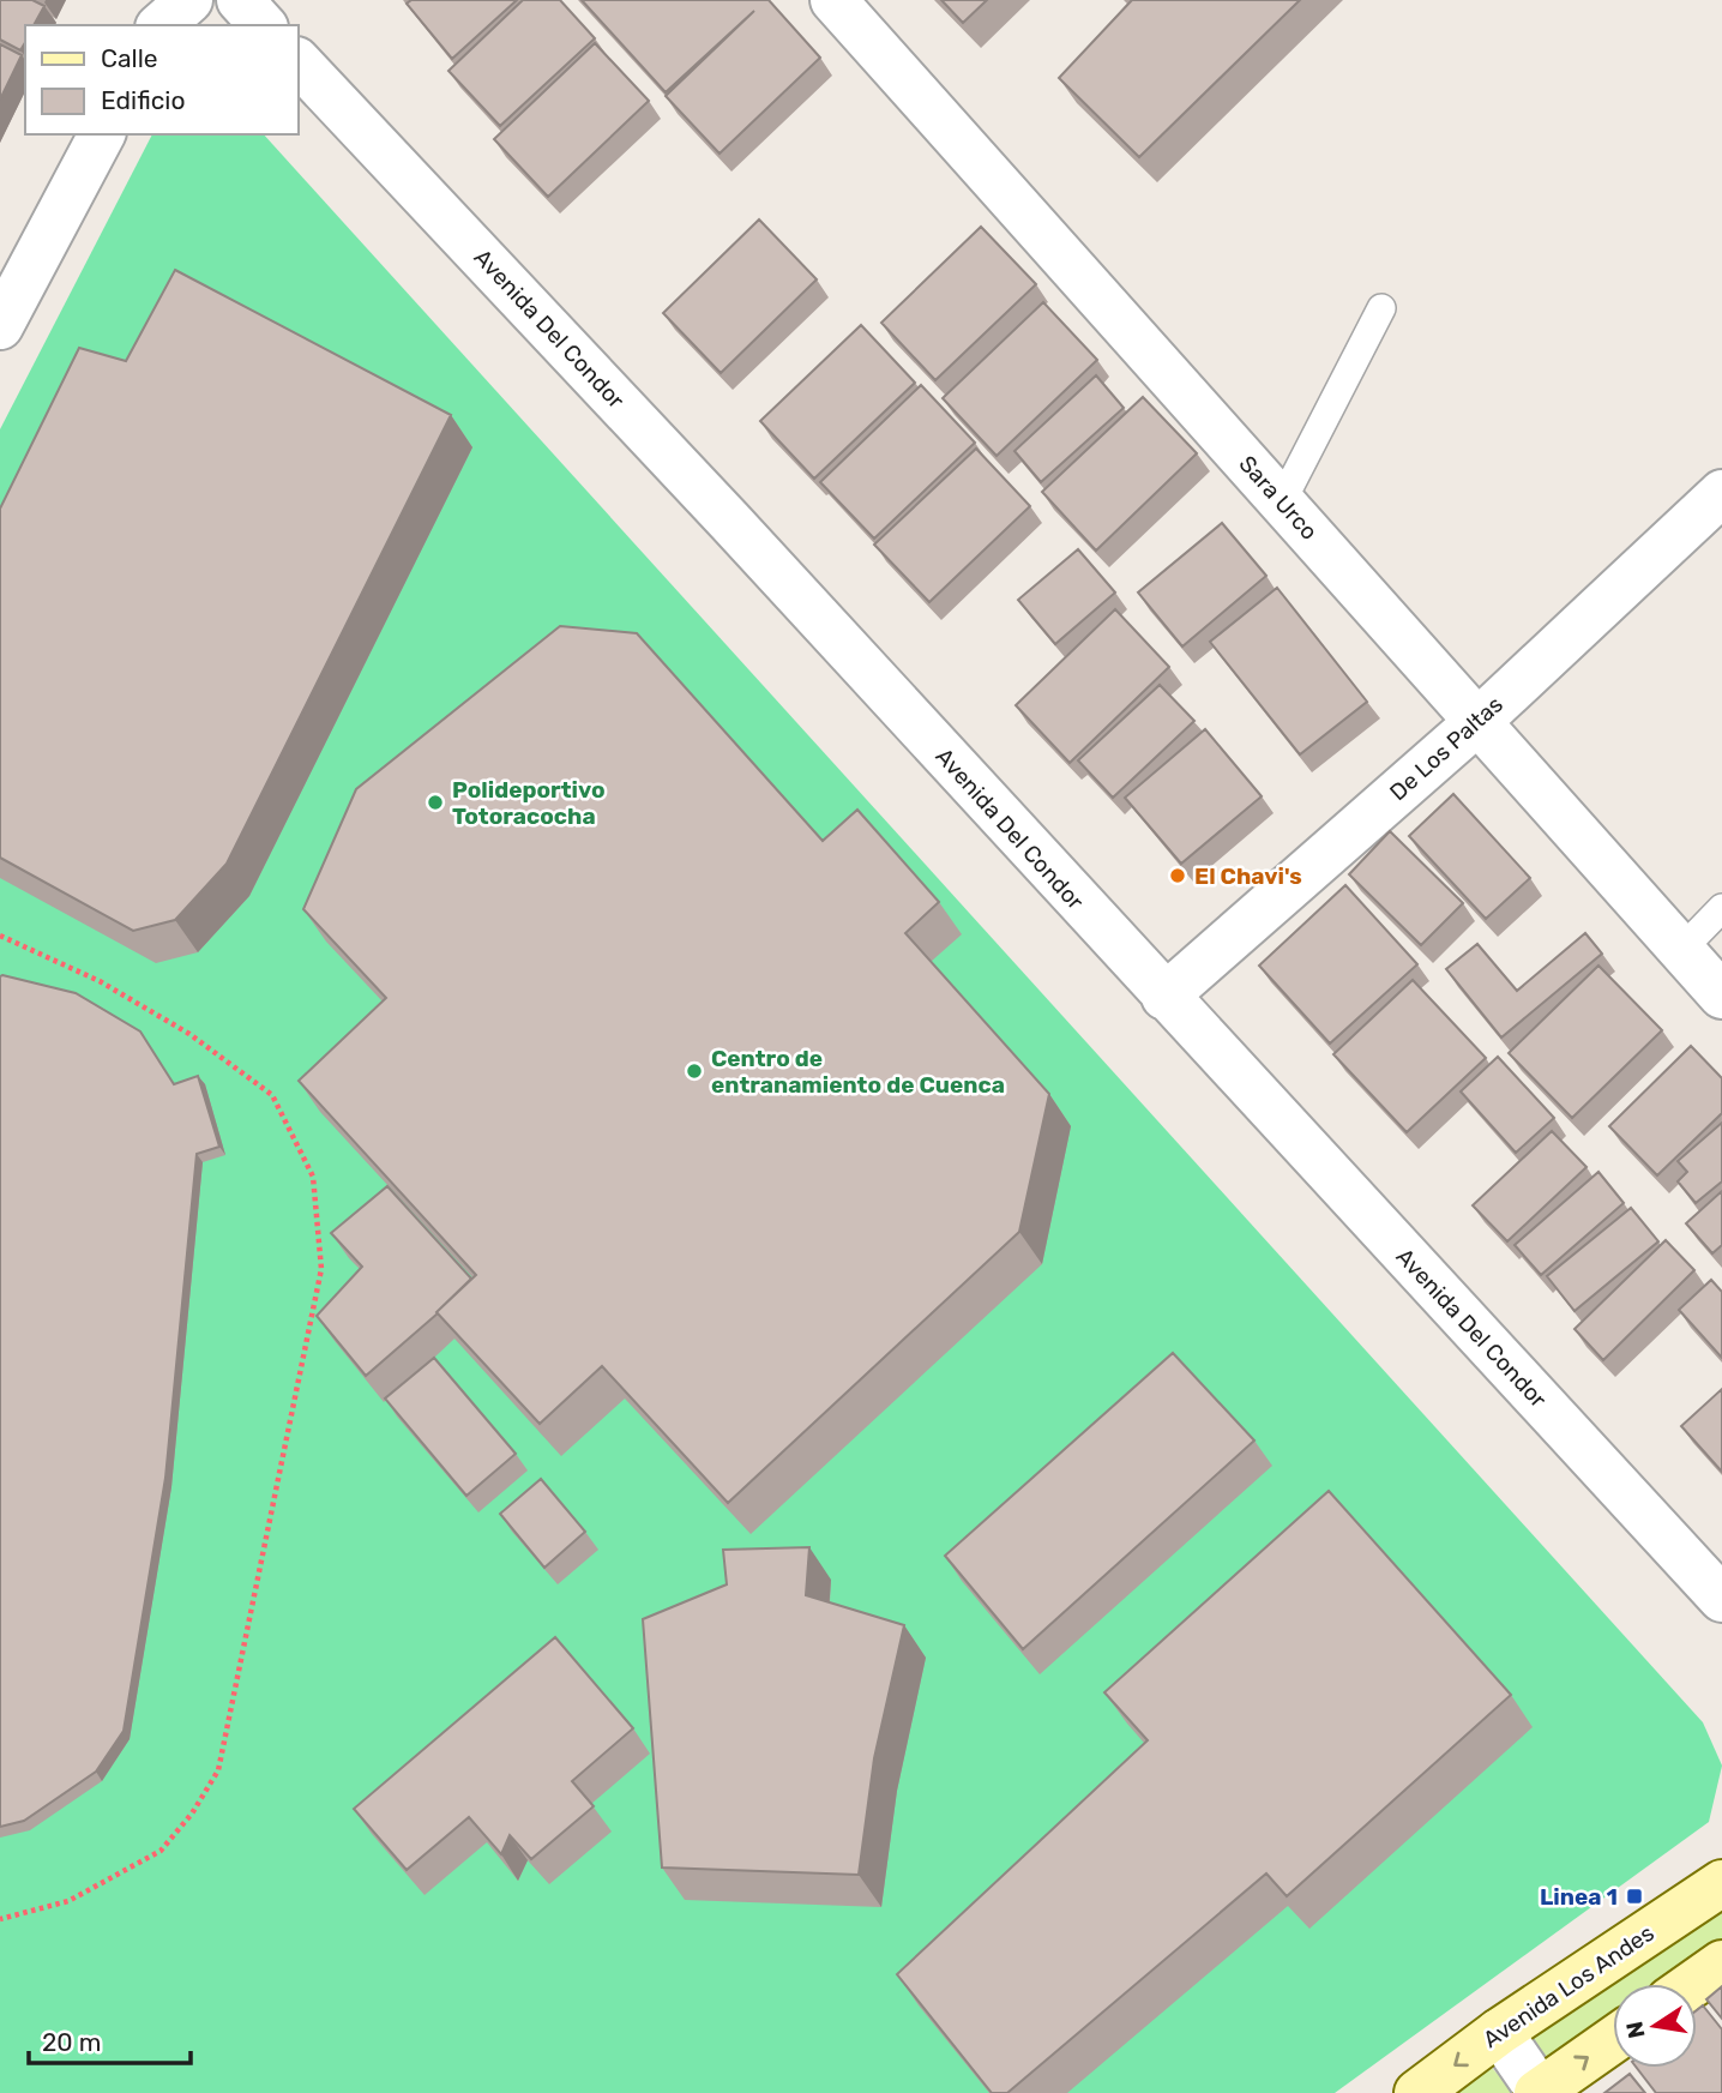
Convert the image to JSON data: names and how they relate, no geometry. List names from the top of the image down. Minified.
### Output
{"streets":{"main road":["Avenida Los Andes"],"street":["Avenida Del Condor","Sara Urco","De Los Paltas"]},"crossings":[["Avenida Del Condor","De Los Paltas"],["Sara Urco","De Los Paltas"]],"places":{"other":["Polideportivo Totoracocha","El Chavi's","Centro de entranamiento de Cuenca"],"transit":["Linea 1"]},"legend":["Calle","Edificio"],"scale_bar":"20 m","north":"left"}
